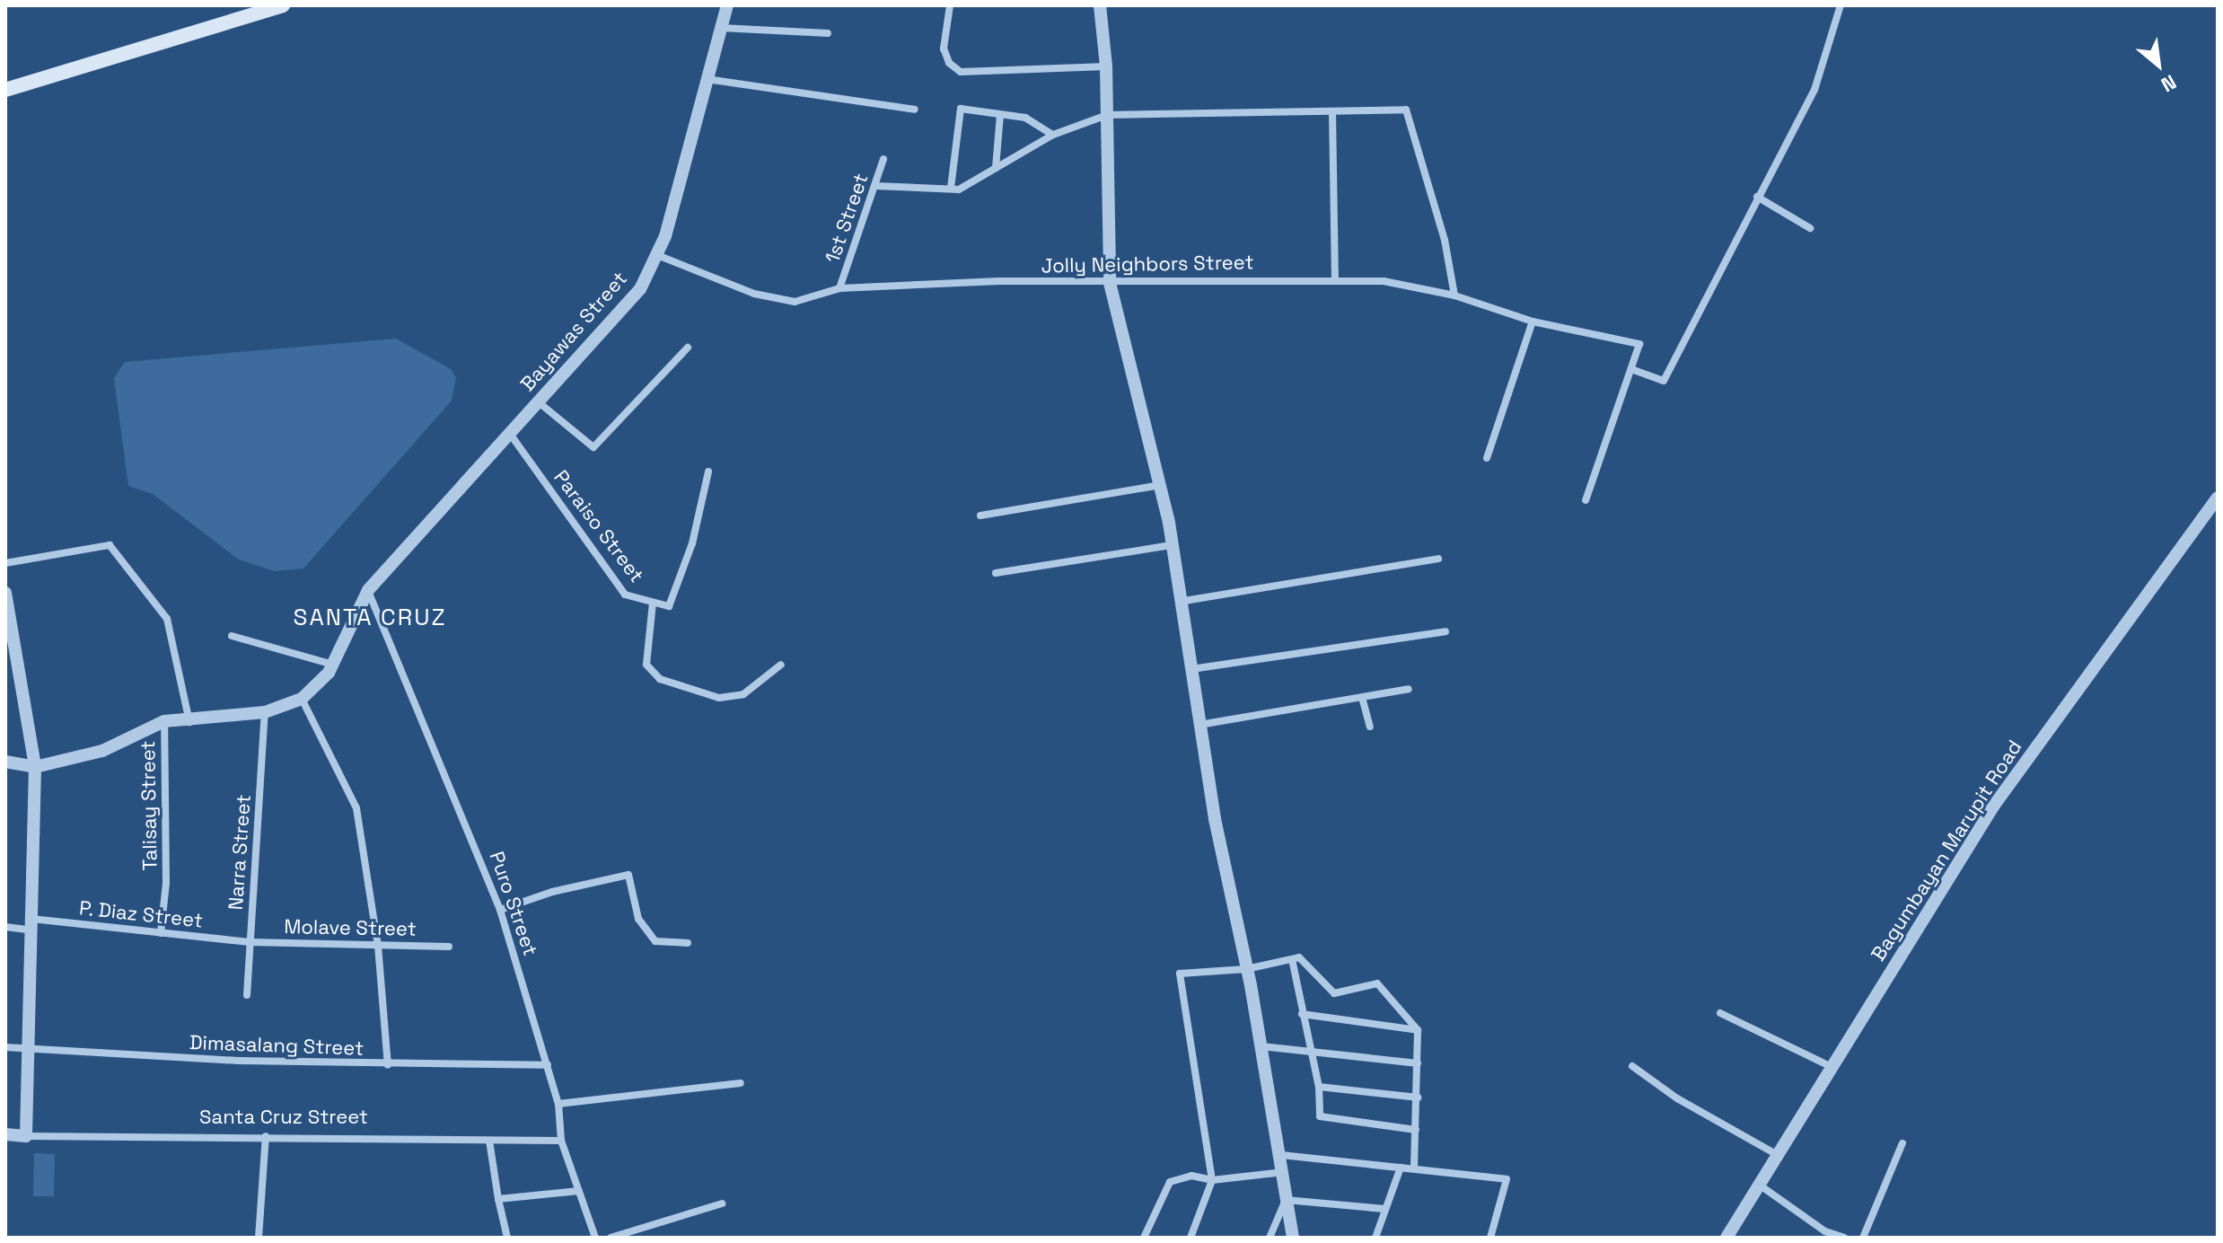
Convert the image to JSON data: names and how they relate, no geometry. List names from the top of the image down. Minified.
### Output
{"streets":{"street":["1st Street","Jolly Neighbors Street","Bayawas Street","Paraiso Street","Talisay Street","Bagumbayan Marupit Road","Narra Street","Puro Street","P. Diaz Street","Molave Street","Dimasalang Street","Santa Cruz Street"]},"crossings":[["1st Street","Jolly Neighbors Street"],["Jolly Neighbors Street","Bayawas Street"],["Bayawas Street","Paraiso Street"],["Bayawas Street","Puro Street"],["Talisay Street","P. Diaz Street"],["Narra Street","P. Diaz Street"],["Narra Street","Molave Street"],["Puro Street","Dimasalang Street"],["Puro Street","Santa Cruz Street"],["P. Diaz Street","Molave Street"]],"districts":["SANTA CRUZ"],"north":"bottom right"}
